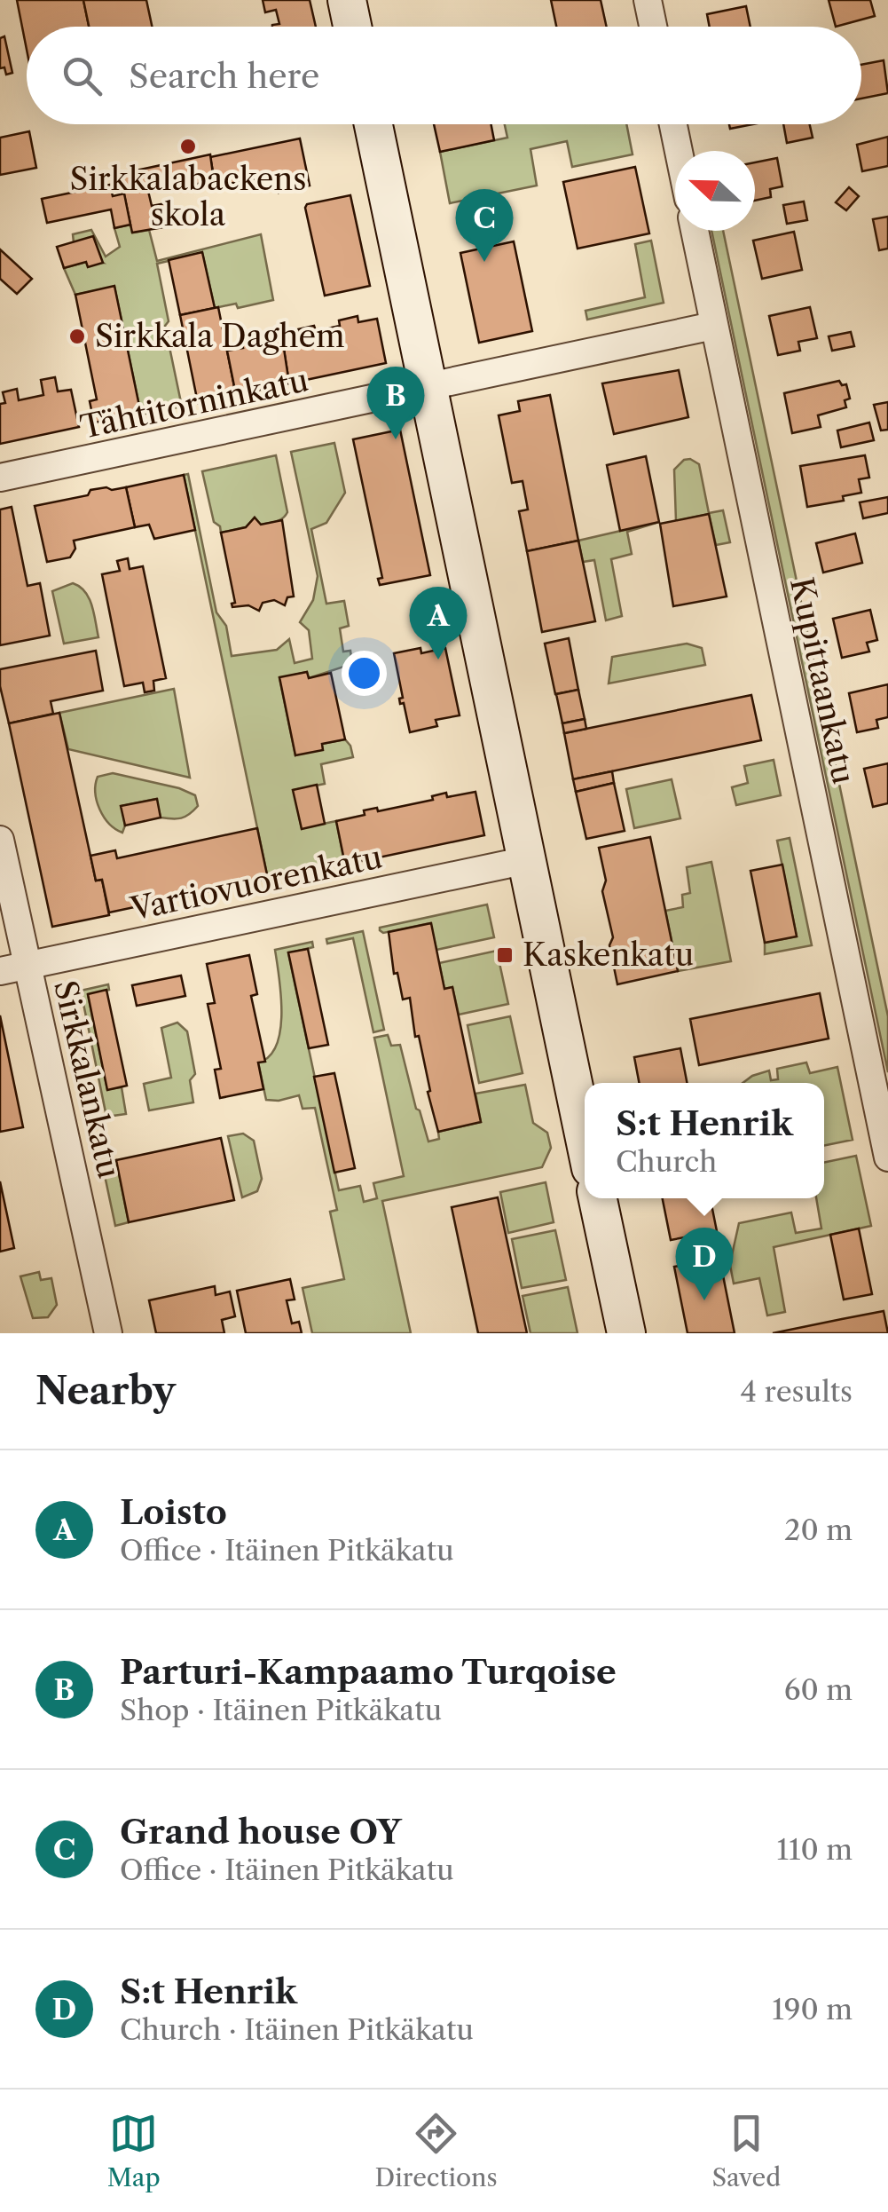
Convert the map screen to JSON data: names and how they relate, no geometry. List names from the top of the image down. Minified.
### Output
{"streets":{"street":["Tähtitorninkatu","Kupittaankatu","Vartiovuorenkatu","Sirkkalankatu"]},"crossings":[["Tähtitorninkatu","Kupittaankatu"],["Vartiovuorenkatu","Sirkkalankatu"]],"places":{"other":["Sirkkalabackens skola","Sirkkala Daghem"],"transit":["Kaskenkatu"]},"north":"left","page":{"search":"Search here","pins":["C","B","A","D"],"popup":["S:t Henrik","Church"],"heading":["Nearby","4 results"],"list":[{"mark":"A","name":"Loisto","note":"Office · Itäinen Pitkäkatu","value":"20 m"},{"mark":"B","name":"Parturi-Kampaamo Turqoise","note":"Shop · Itäinen Pitkäkatu","value":"60 m"},{"mark":"C","name":"Grand house OY","note":"Office · Itäinen Pitkäkatu","value":"110 m"},{"mark":"D","name":"S:t Henrik","note":"Church · Itäinen Pitkäkatu","value":"190 m"}],"nav":["Map","Directions","Saved"]}}
